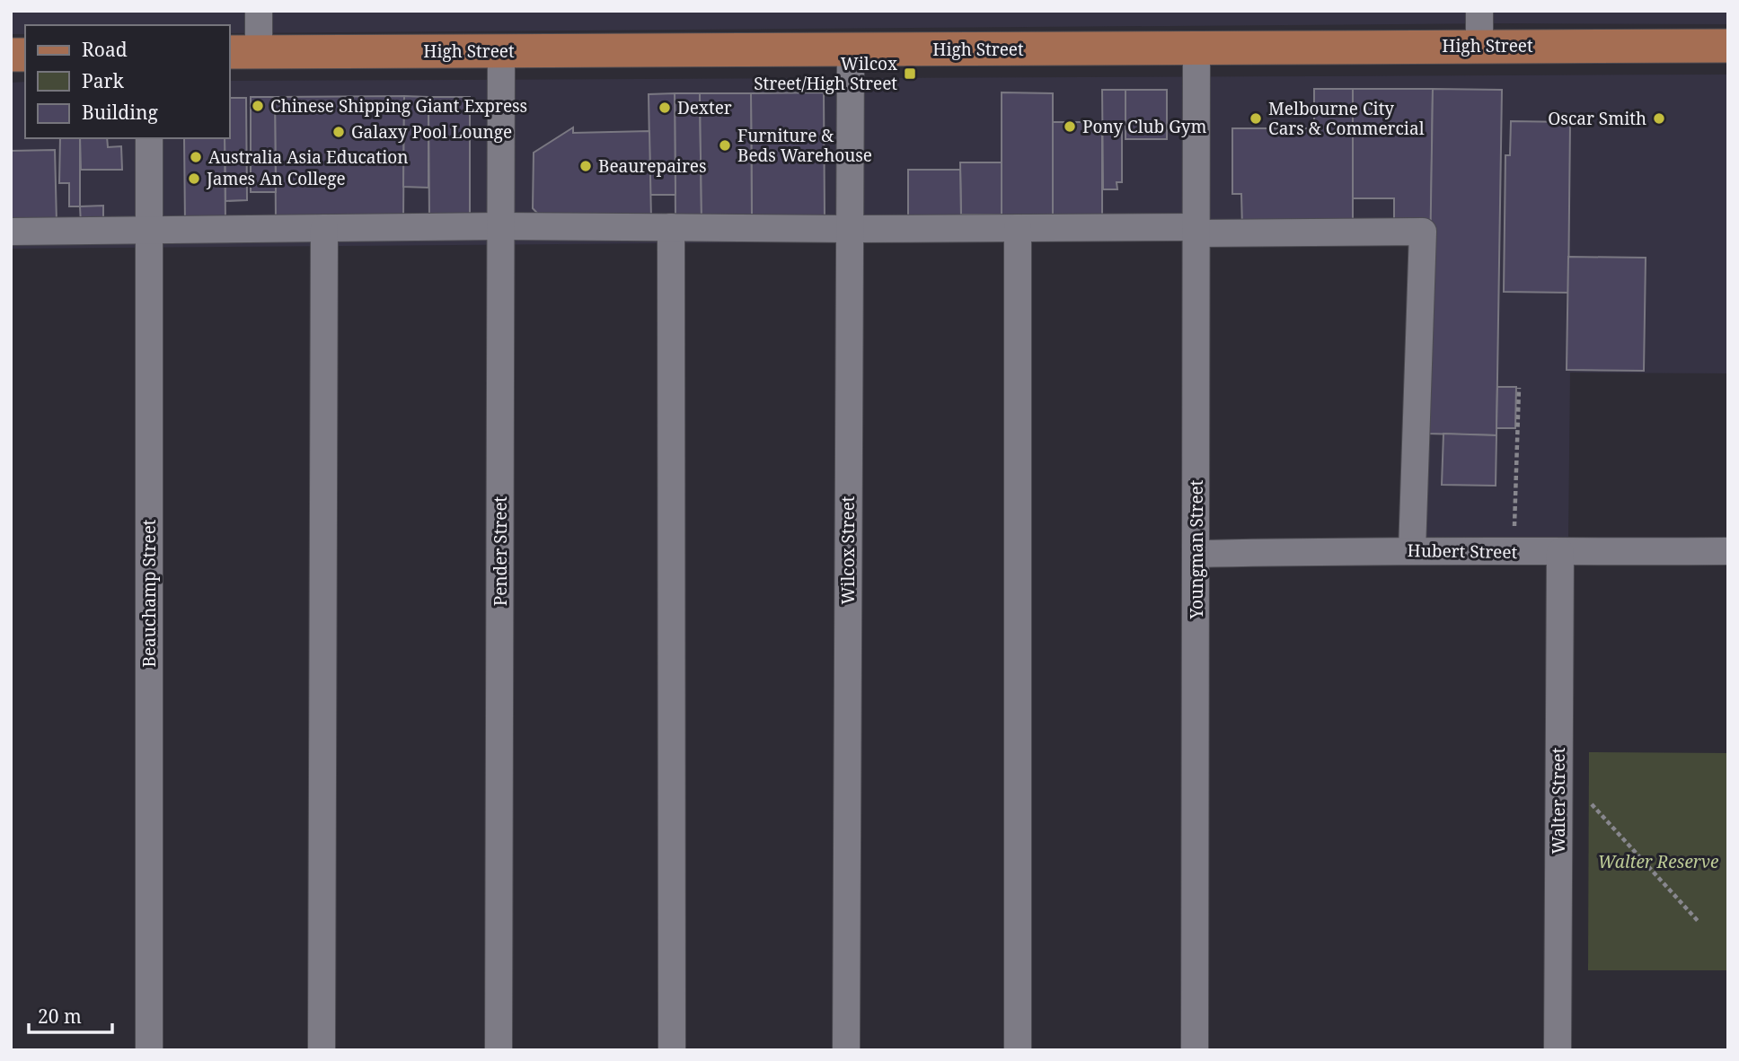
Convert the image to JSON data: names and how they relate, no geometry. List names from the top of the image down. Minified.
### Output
{"streets":{"main road":["High Street"],"street":["Youngman Street","Wilcox Street","Pender Street","Hubert Street","Beauchamp Street","Walter Street"]},"crossings":[["High Street","Youngman Street"],["High Street","Wilcox Street"],["High Street","Pender Street"],["Youngman Street","Hubert Street"],["Hubert Street","Walter Street"]],"parks":["Walter Reserve"],"places":{"transit":["Wilcox Street/High Street"],"other":["Chinese Shipping Giant Express","Dexter","Melbourne City Cars & Commercial","Oscar Smith","Pony Club Gym","Galaxy Pool Lounge","Furniture & Beds Warehouse","Australia Asia Education","Beaurepaires","James An College"]},"legend":["Road","Park","Building"],"scale_bar":"20 m"}
